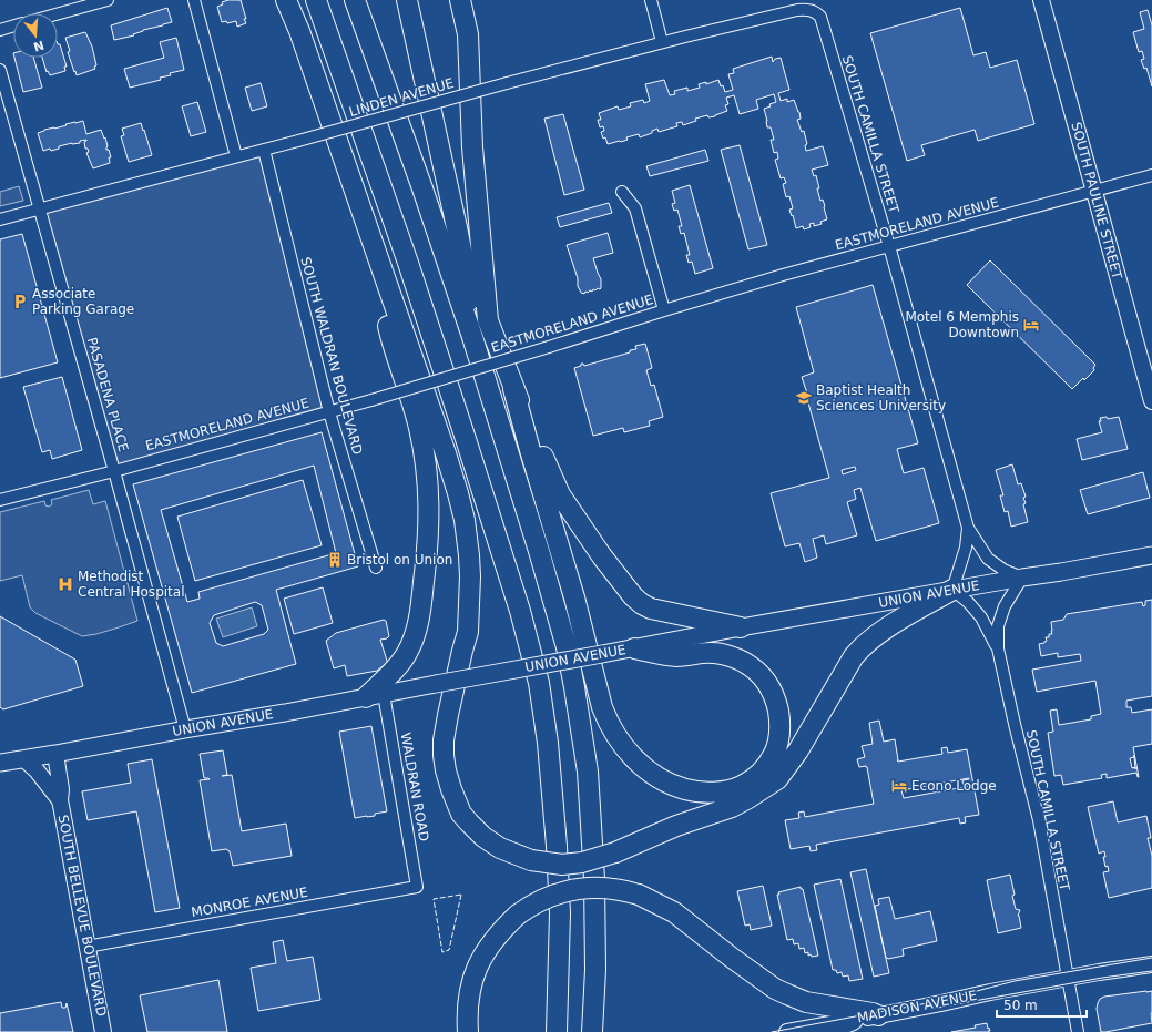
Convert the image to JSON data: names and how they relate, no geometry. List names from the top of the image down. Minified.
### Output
{"streets":{"main road":["UNION AVENUE"],"street":["LINDEN AVENUE","SOUTH CAMILLA STREET","SOUTH PAULINE STREET","EASTMORELAND AVENUE","SOUTH WALDRAN BOULEVARD","PASADENA PLACE","WALDRAN ROAD","MONROE AVENUE","SOUTH BELLEVUE BOULEVARD","MADISON AVENUE"]},"crossings":[["LINDEN AVENUE","SOUTH CAMILLA STREET"],["LINDEN AVENUE","SOUTH WALDRAN BOULEVARD"],["LINDEN AVENUE","PASADENA PLACE"],["SOUTH CAMILLA STREET","EASTMORELAND AVENUE"],["SOUTH CAMILLA STREET","UNION AVENUE"],["SOUTH CAMILLA STREET","MADISON AVENUE"],["SOUTH PAULINE STREET","EASTMORELAND AVENUE"],["EASTMORELAND AVENUE","SOUTH WALDRAN BOULEVARD"],["EASTMORELAND AVENUE","PASADENA PLACE"],["PASADENA PLACE","UNION AVENUE"],["UNION AVENUE","WALDRAN ROAD"],["UNION AVENUE","SOUTH BELLEVUE BOULEVARD"],["WALDRAN ROAD","MONROE AVENUE"],["MONROE AVENUE","SOUTH BELLEVUE BOULEVARD"]],"places":{"parking":["Associate Parking Garage"],"hotel":["Motel 6 Memphis Downtown","Econo Lodge"],"school or university":["Baptist Health Sciences University"],"building":["Bristol on Union"],"hospital":["Methodist Central Hospital"]},"scale_bar":"50 m","north":"bottom"}
